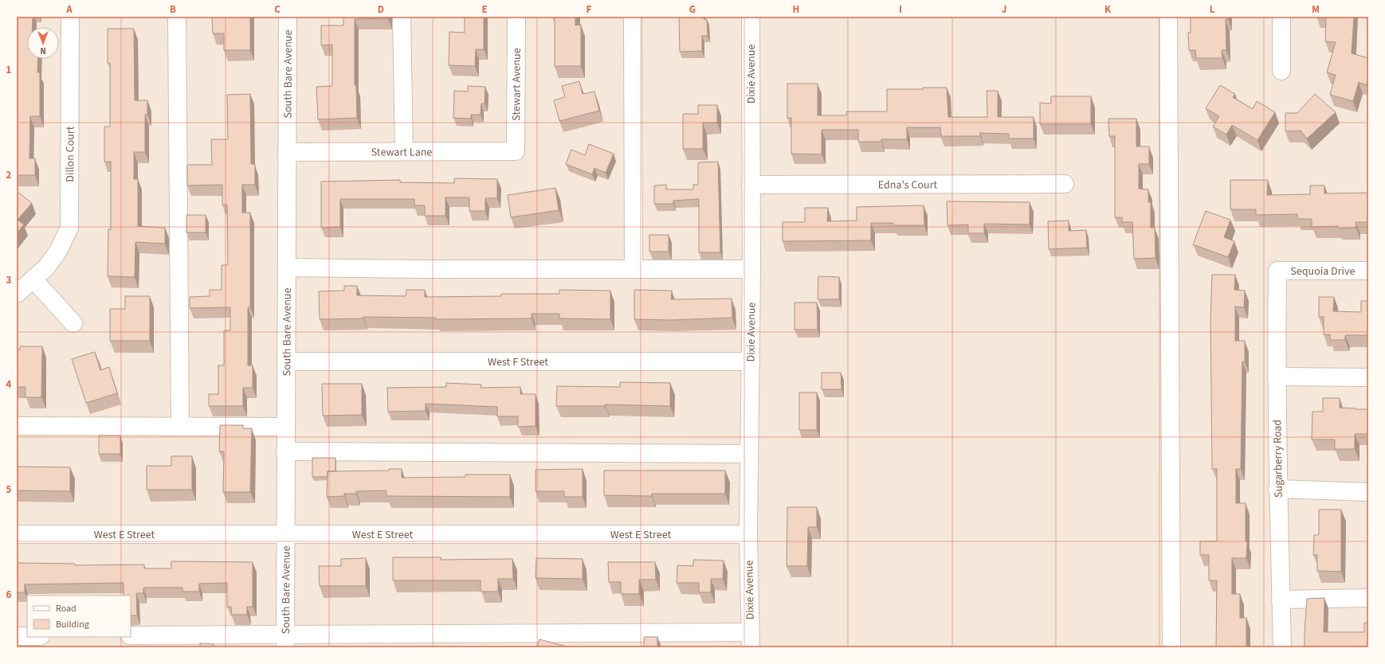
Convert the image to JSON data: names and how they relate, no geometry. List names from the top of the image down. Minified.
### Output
{"streets":{"street":["South Bare Avenue","Dixie Avenue","Stewart Avenue","Stewart Lane","Dillon Court","Edna's Court","Sequoia Drive","West F Street","Sugarberry Road","West E Street"]},"crossings":[["South Bare Avenue","Stewart Lane"],["South Bare Avenue","West F Street"],["South Bare Avenue","West E Street"],["Dixie Avenue","Edna's Court"],["Dixie Avenue","West F Street"],["Dixie Avenue","West E Street"],["Stewart Avenue","Stewart Lane"],["Sequoia Drive","Sugarberry Road"]],"legend":["Road","Building"],"north":"bottom","grid":{"columns":["A","B","C","D","E","F","G","H","I","J","K","L","M"],"rows":["1","2","3","4","5","6"]}}
